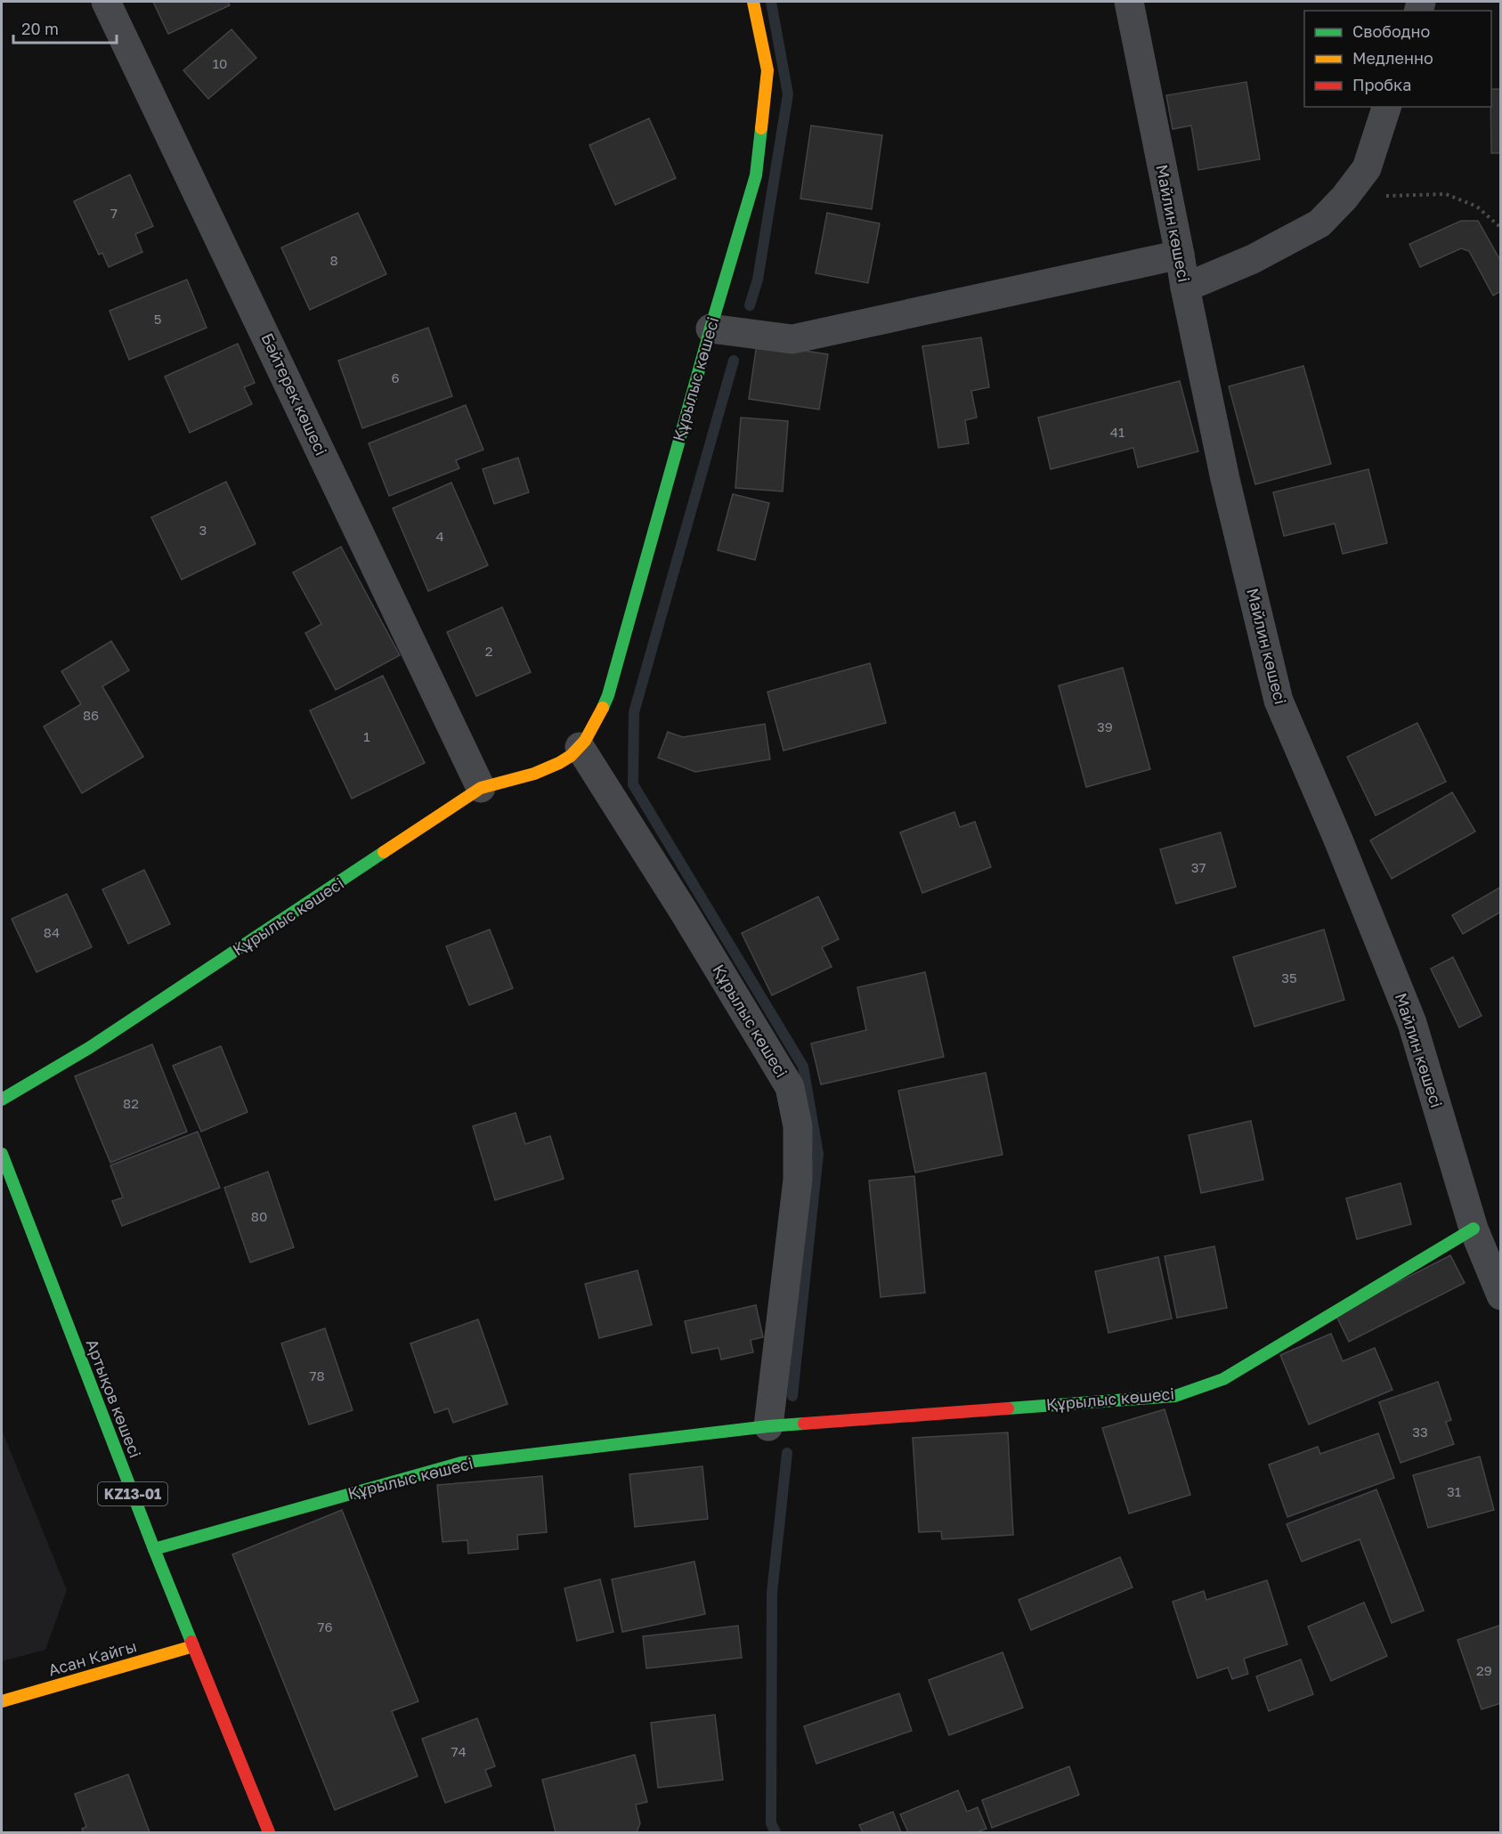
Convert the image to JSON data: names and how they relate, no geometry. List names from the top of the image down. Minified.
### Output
{"streets":{"main road":["Құрылыс көшесі","Артықов көшесі","KZ13-01","Асан Кайгы"],"street":["Майлин көшесі","Бәйтерек көшесі"]},"crossings":[["Майлин көшесі","Құрылыс көшесі"],["Құрылыс көшесі","Бәйтерек көшесі"],["Құрылыс көшесі","Артықов көшесі"],["Артықов көшесі","Асан Кайгы"]],"house_numbers":["10","7","8","5","6","41","3","4","2","86","39","1","37","84","35","82","80","78","33","31","76","29","74"],"legend":["Свободно","Медленно","Пробка"],"scale_bar":"20 m"}
